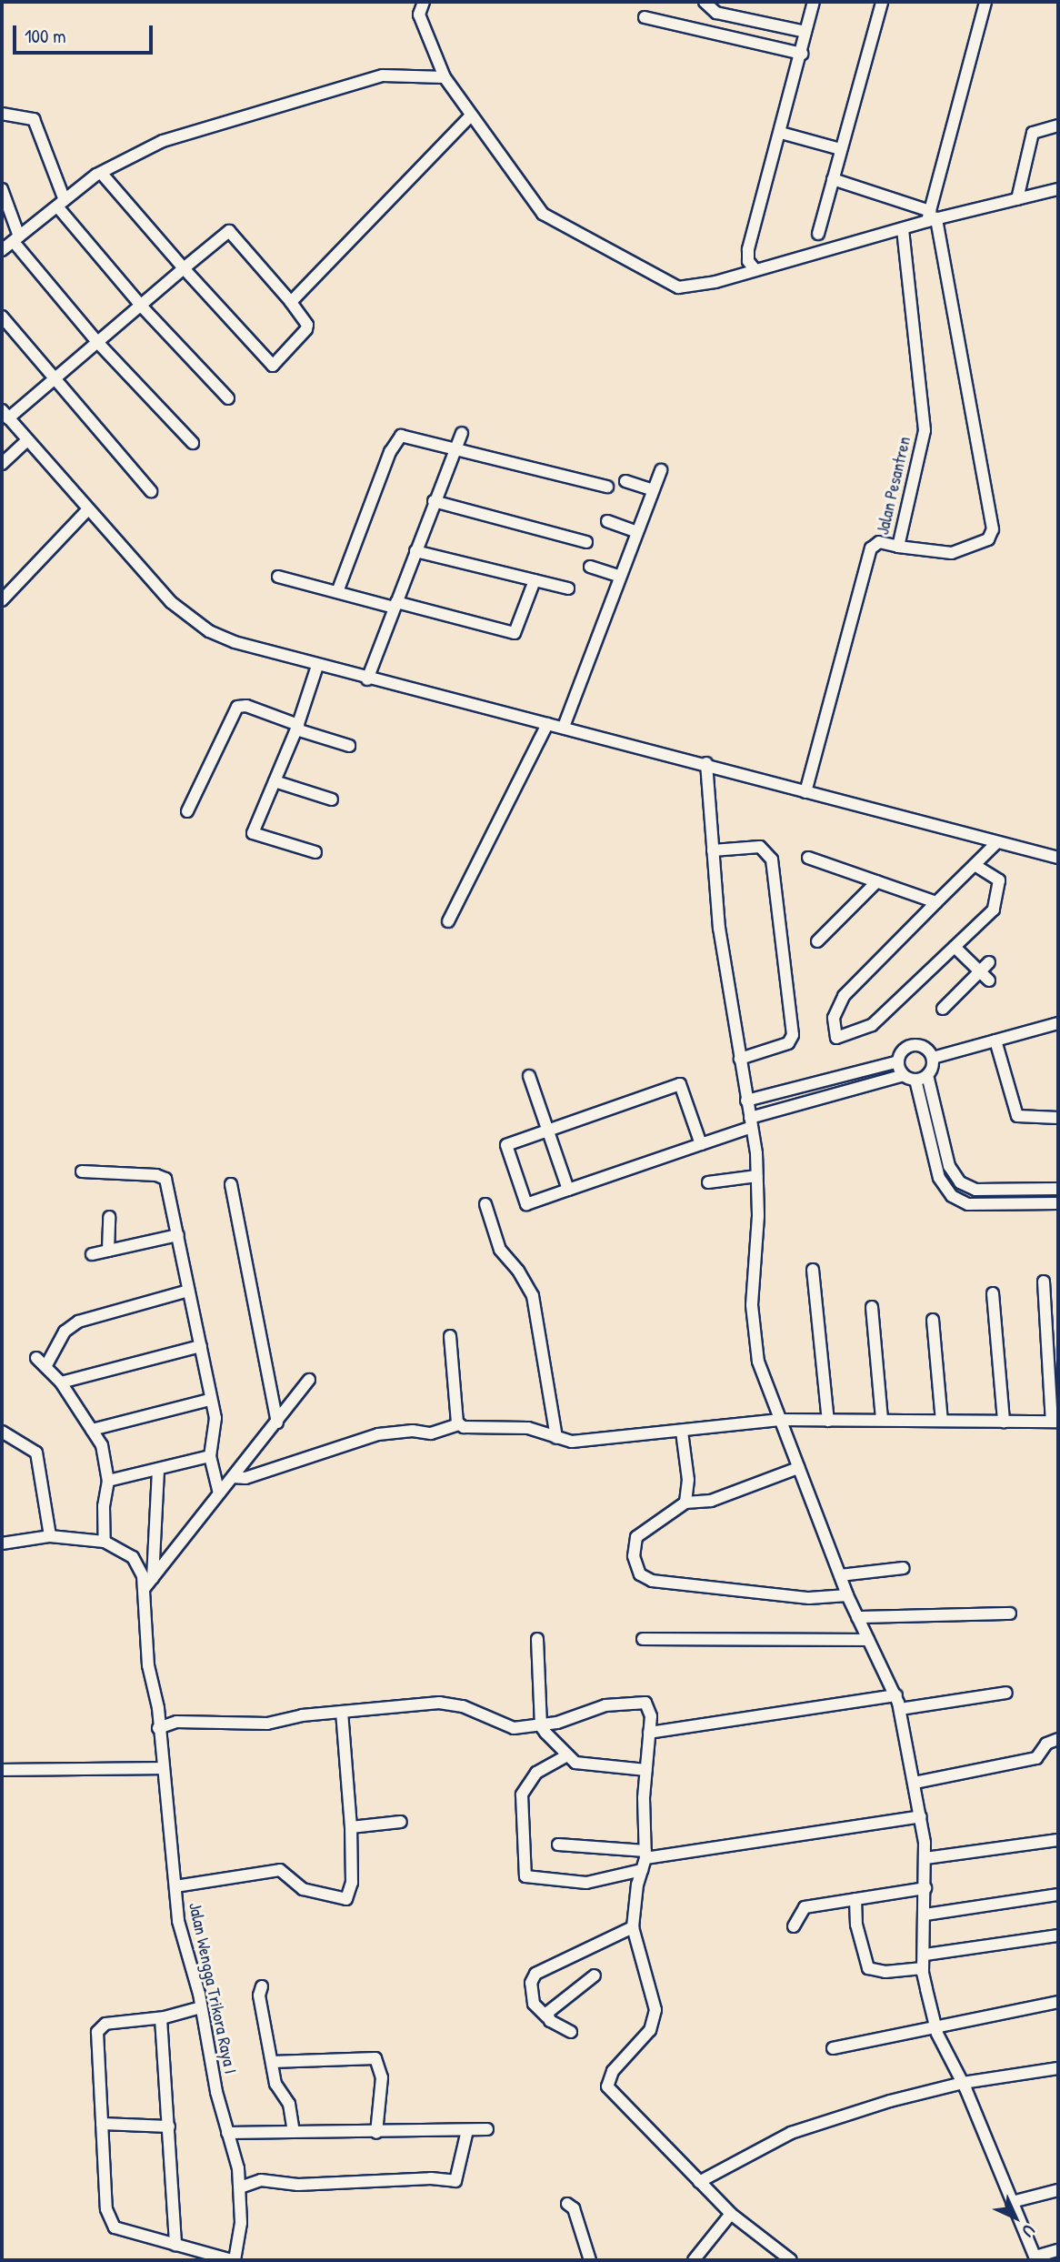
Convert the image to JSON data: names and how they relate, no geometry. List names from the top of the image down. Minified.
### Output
{"streets":{"street":["Jalan Pesantren","Jalan Wengga Trikora Raya I"]},"scale_bar":"100 m","north":"bottom right"}
